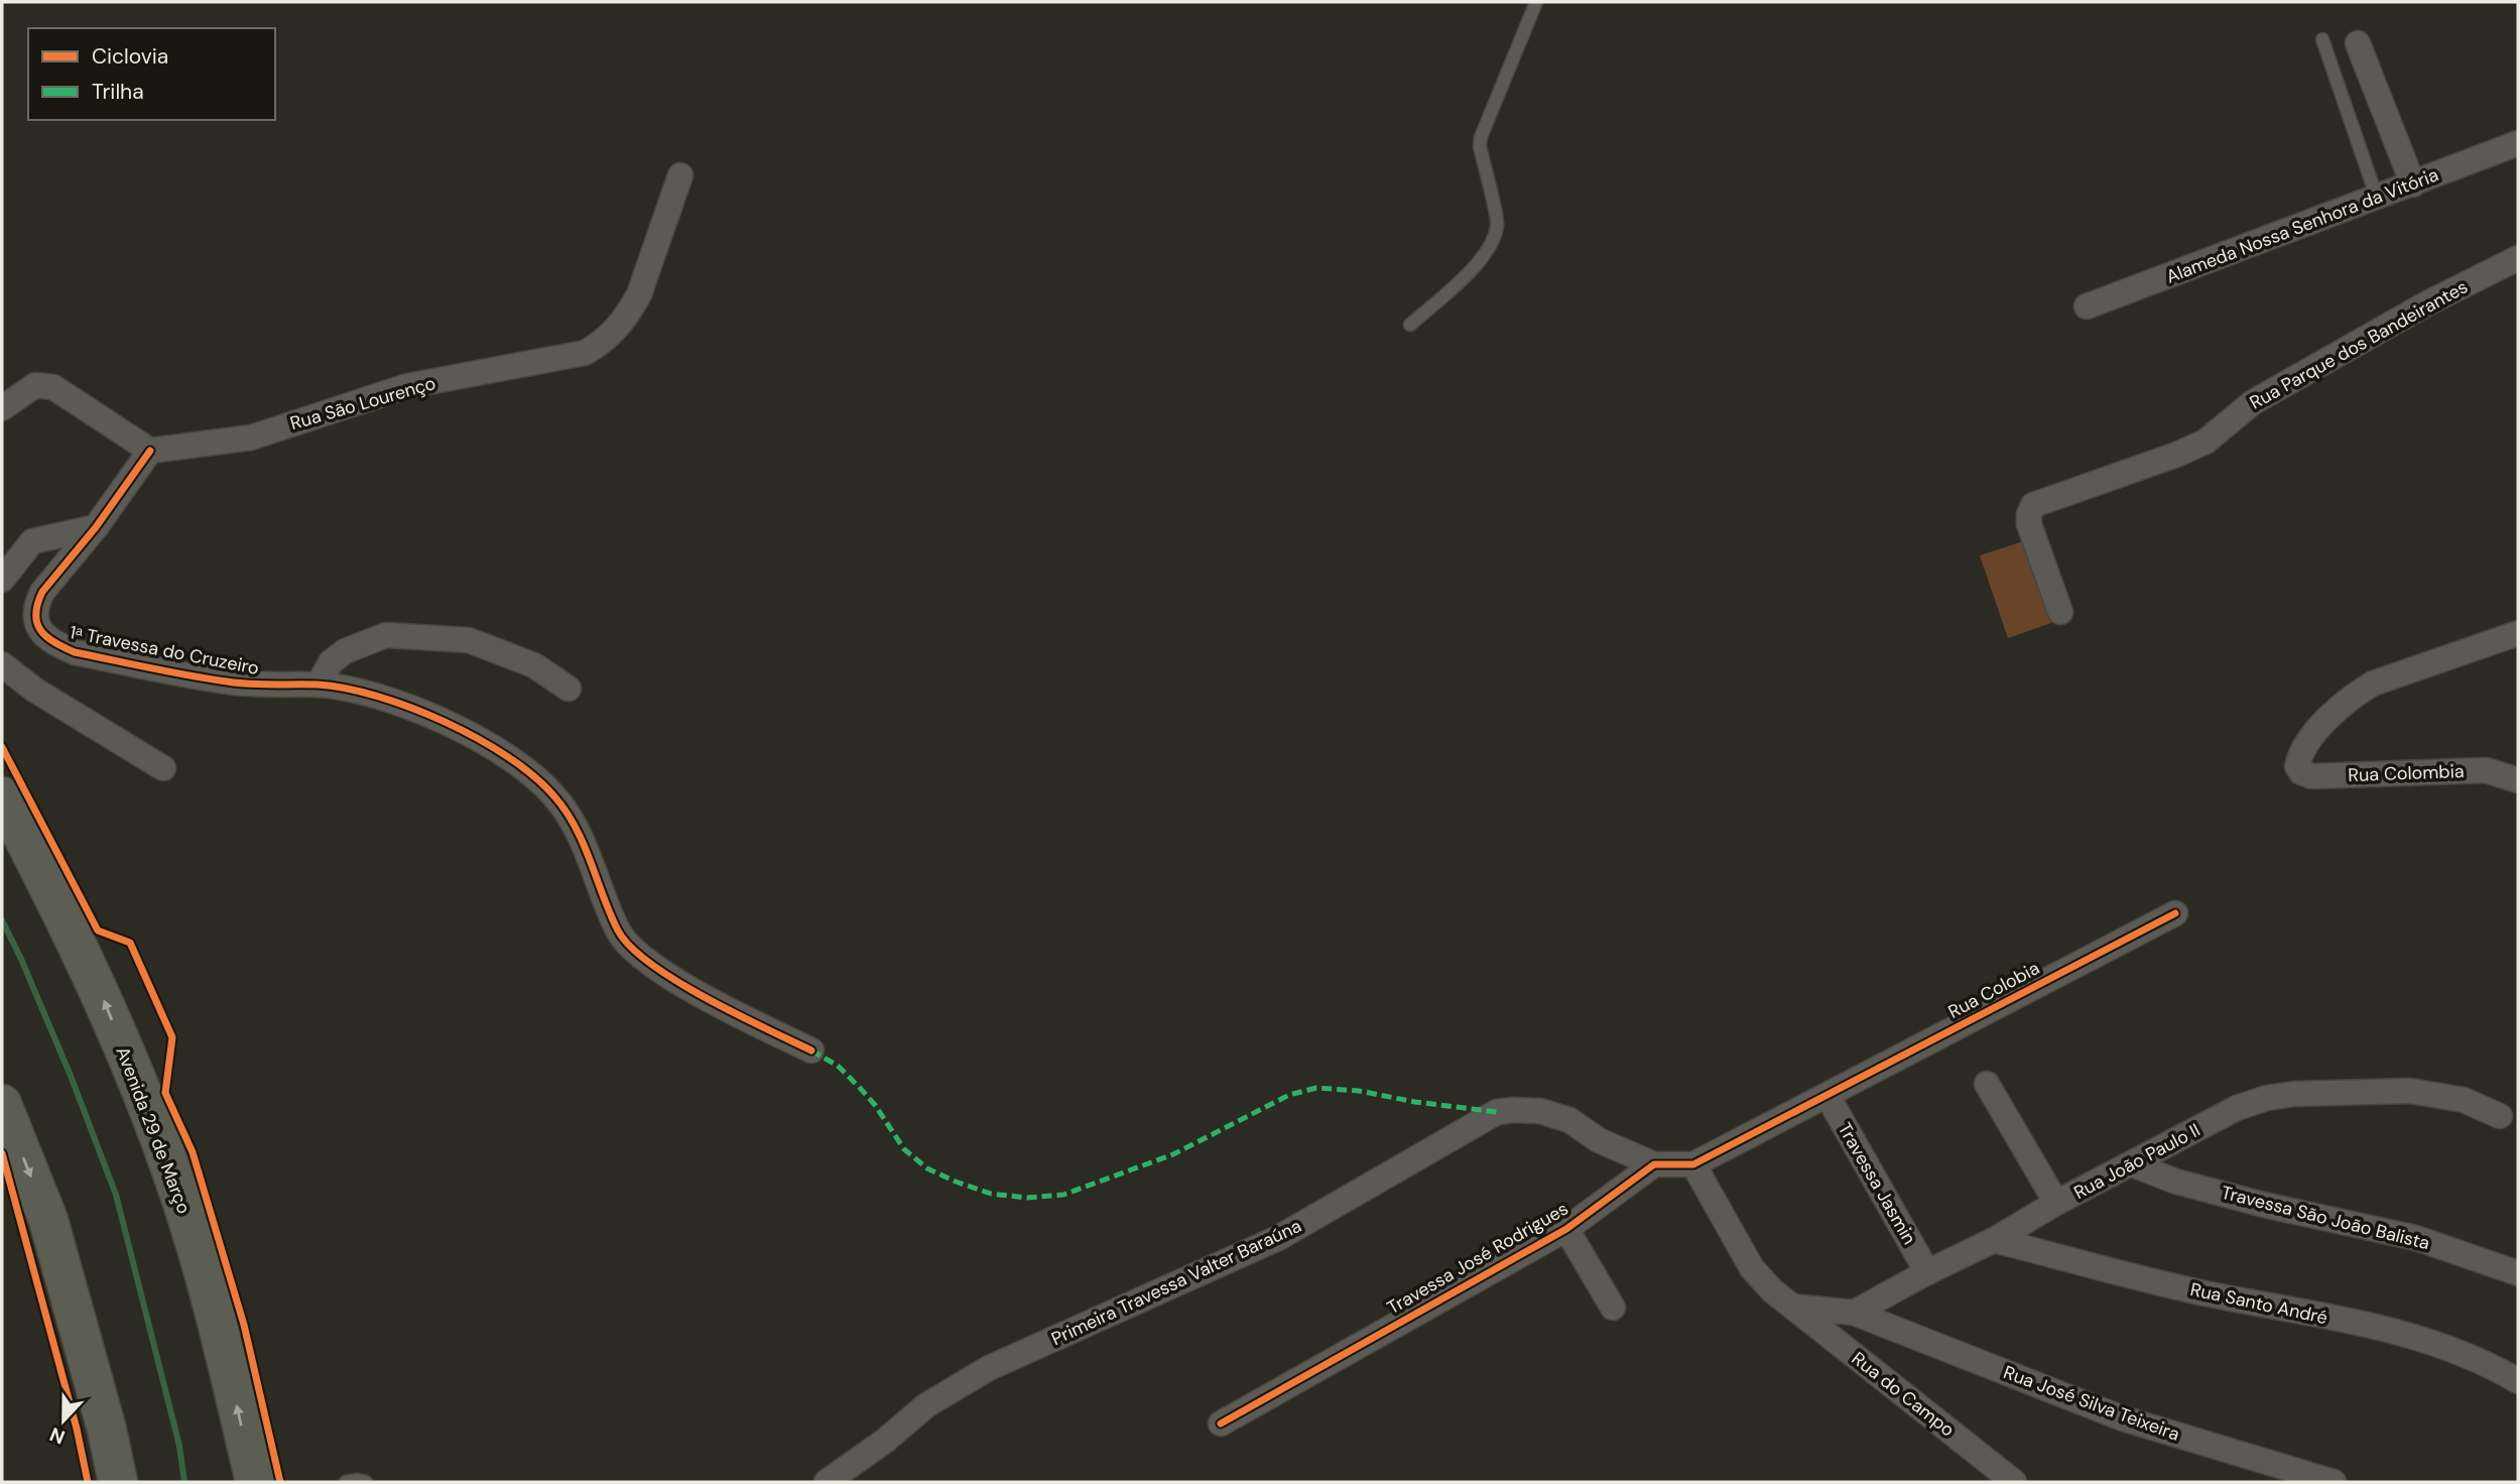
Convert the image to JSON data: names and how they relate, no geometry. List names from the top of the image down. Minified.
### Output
{"streets":{"main road":["Avenida 29 de Março"],"street":["Alameda Nossa Senhora da Vitória","Rua Parque dos Bandeirantes","Rua São Lourenço","1ᵃ Travessa do Cruzeiro","Rua Colombia","Rua Colobia","Rua João Paulo II","Travessa Jasmin","Travessa São João Balista","Travessa José Rodrigues","Primeira Travessa Valter Baraúna","Rua Santo André","Rua do Campo","Rua José Silva Teixeira"]},"crossings":[["Rua São Lourenço","1ᵃ Travessa do Cruzeiro"],["Rua Colobia","Travessa Jasmin"],["Rua João Paulo II","Travessa Jasmin"],["Rua João Paulo II","Travessa São João Balista"],["Rua João Paulo II","Rua Santo André"],["Rua João Paulo II","Rua José Silva Teixeira"],["Travessa José Rodrigues","Primeira Travessa Valter Baraúna"]],"legend":["Ciclovia","Trilha"],"north":"bottom"}
